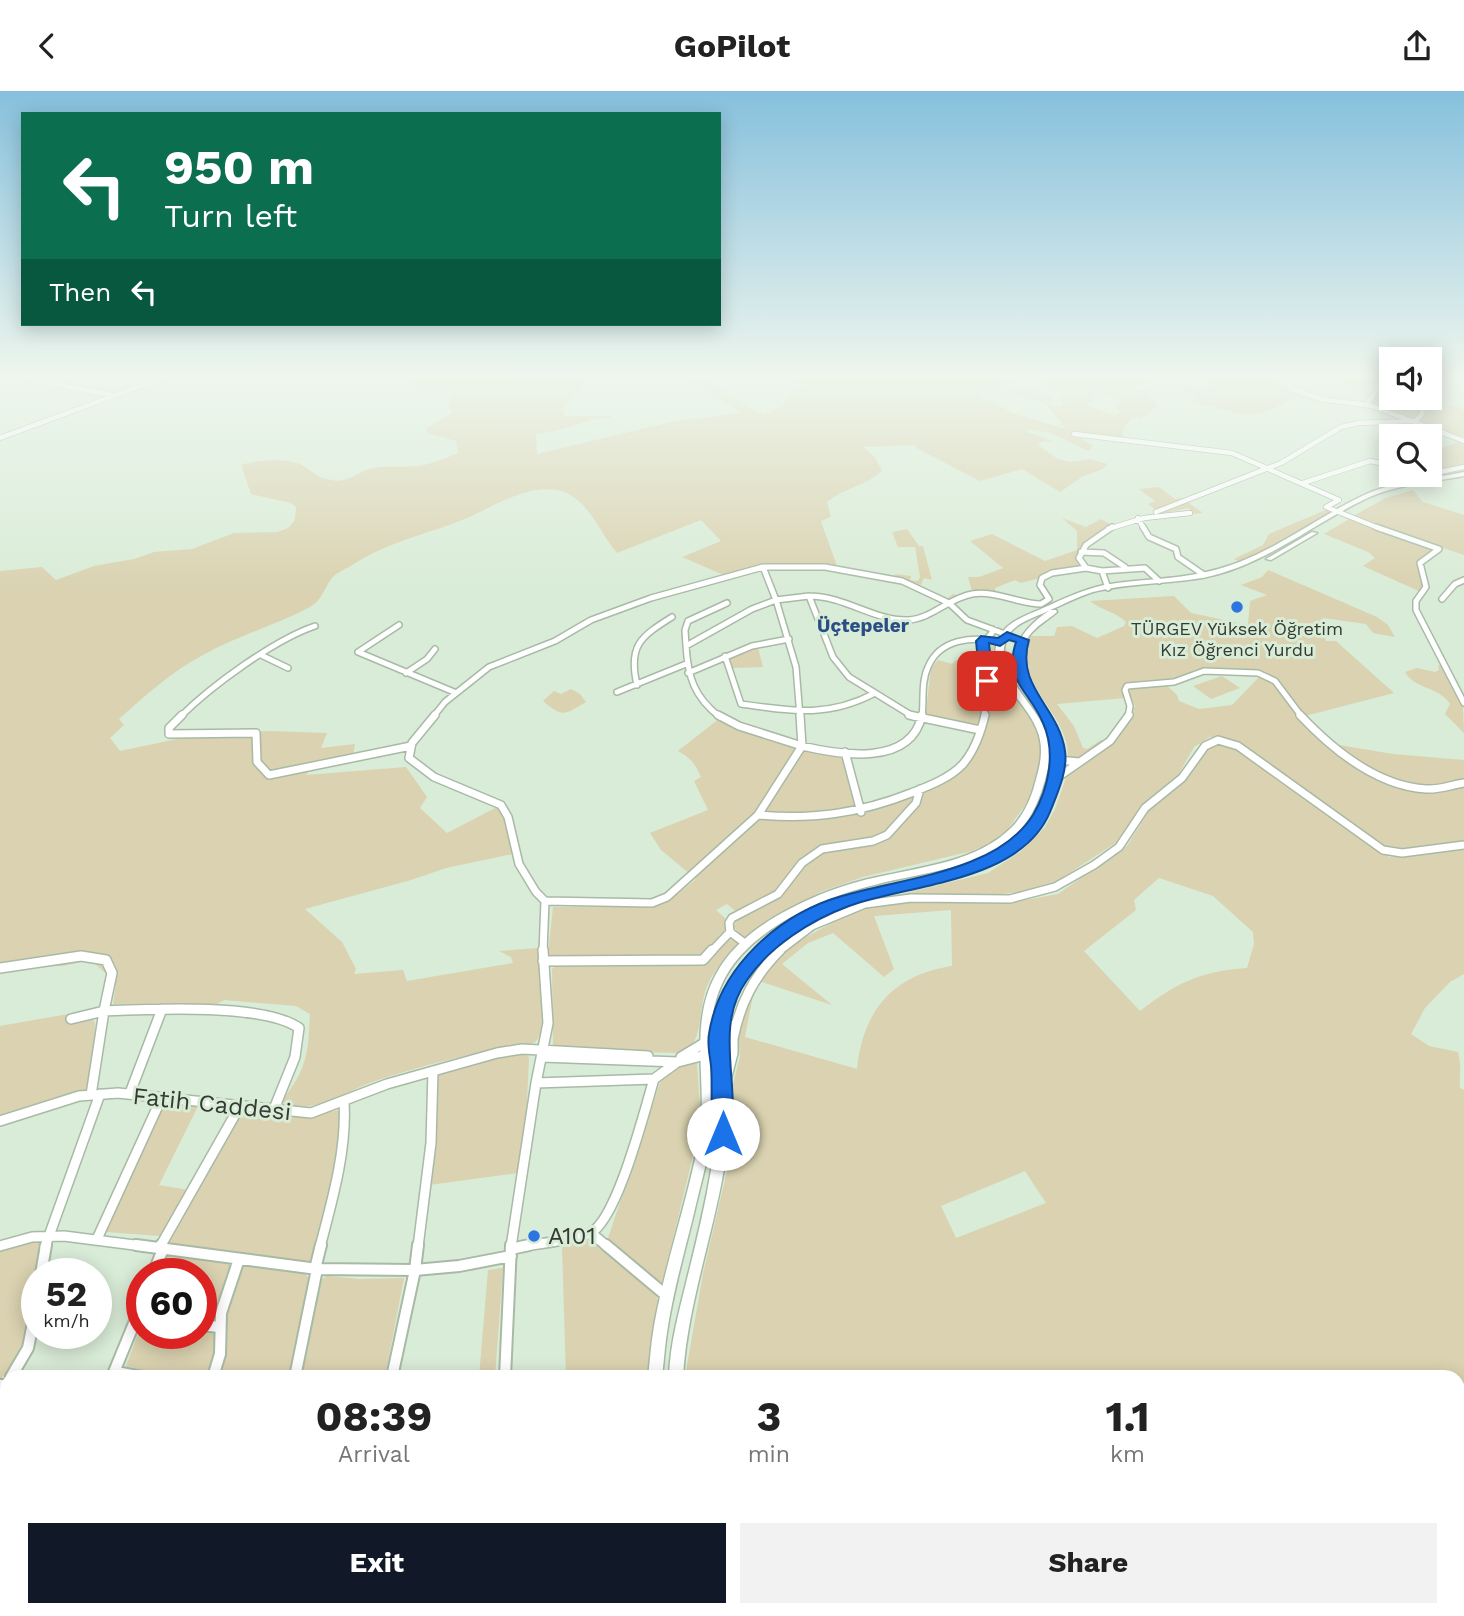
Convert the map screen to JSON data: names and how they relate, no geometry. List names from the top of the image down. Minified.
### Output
{"streets":{"street":["Fatih Caddesi"]},"districts":["Üçtepeler"],"places":["TÜRGEV Yüksek Öğretim Kız Öğrenci Yurdu","A101"],"page":{"header":"GoPilot","turn":["950 m","Turn left"],"then":"Then","speed":"52 km/h","limit":"60","eta":["08:39","Arrival","3","min","1.1","km"],"buttons":["Exit","Share"]}}
